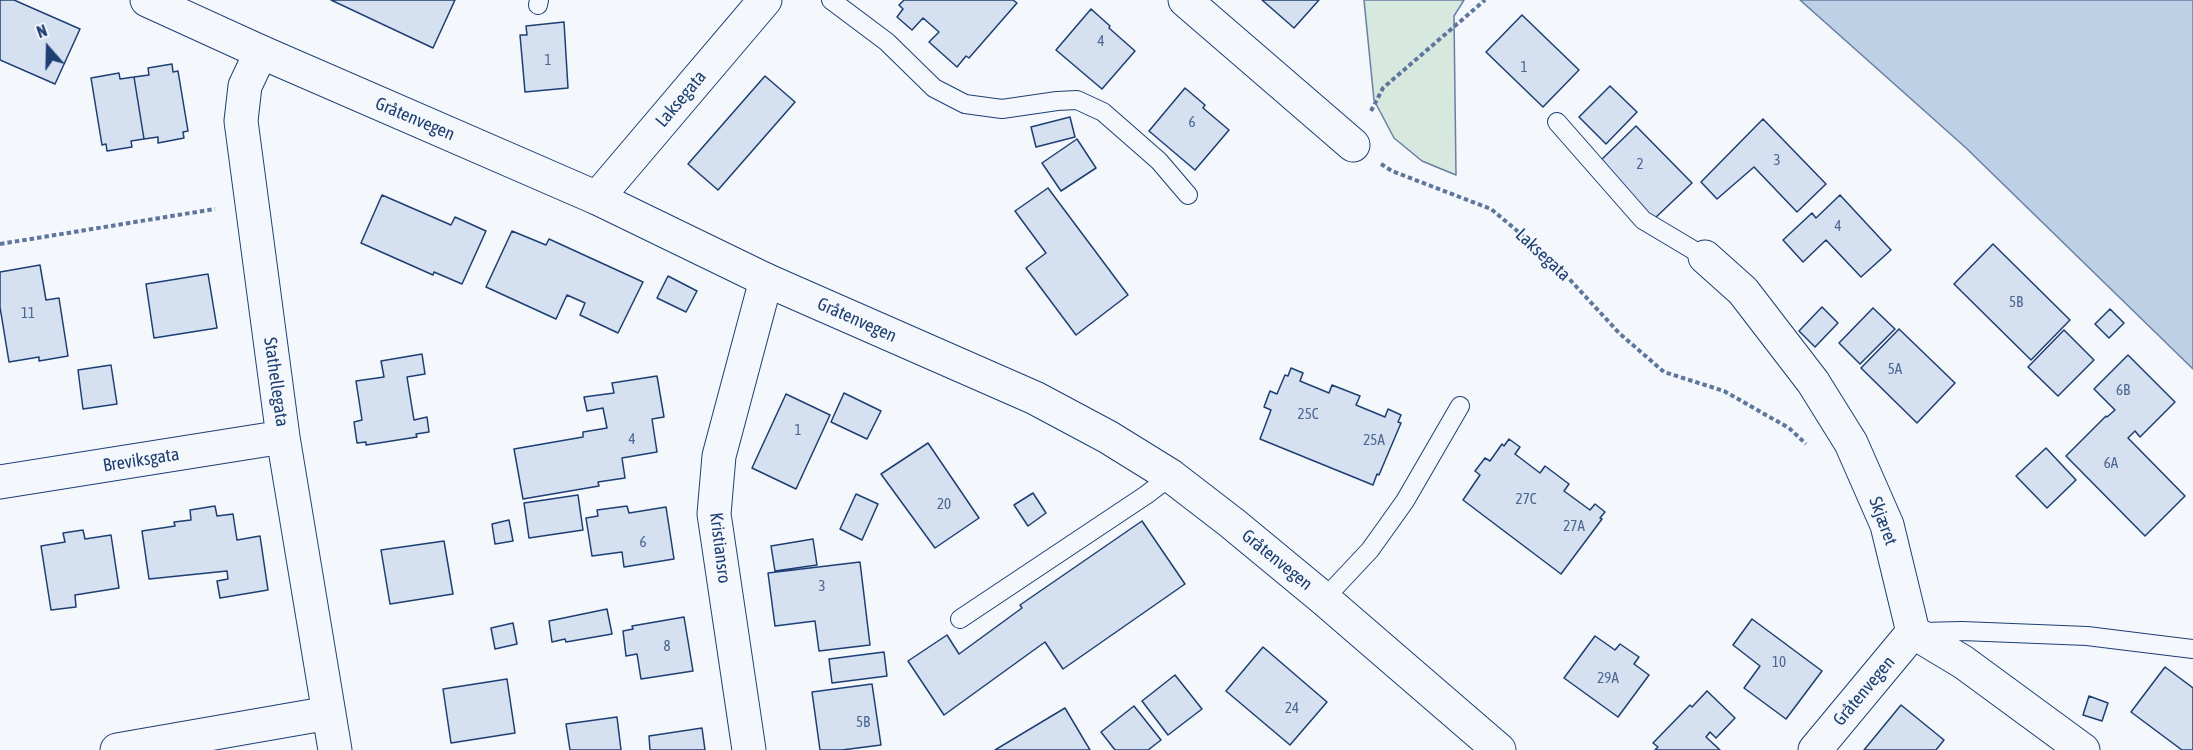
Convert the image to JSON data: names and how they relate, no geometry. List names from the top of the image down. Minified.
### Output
{"streets":{"street":["Laksegata","Gråtenvegen","Stathellegata","Breviksgata","Skjæret","Kristiansro"]},"crossings":[["Laksegata","Gråtenvegen"],["Gråtenvegen","Stathellegata"],["Gråtenvegen","Skjæret"],["Gråtenvegen","Kristiansro"],["Stathellegata","Breviksgata"]],"house_numbers":["4","1","1","6","3","2","4","5B","11","5A","6B","25C","1","4","25A","6A","27C","20","27A","6","3","8","10","29A","24","5B"],"north":"top"}
